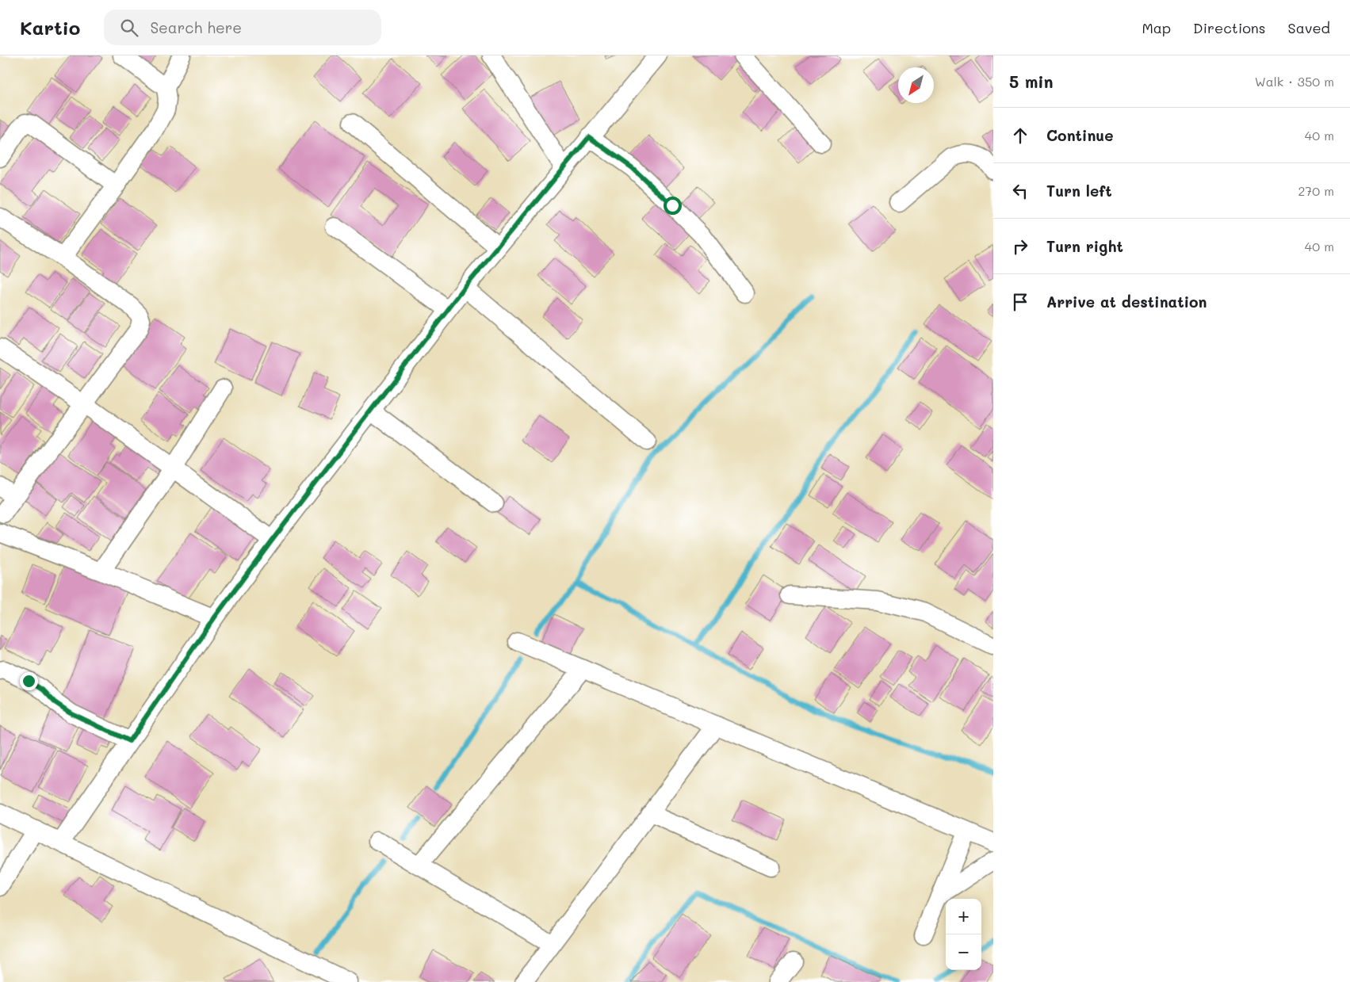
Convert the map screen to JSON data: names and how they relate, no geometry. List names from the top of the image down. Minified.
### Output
{"north":"bottom left","page":{"header":"Kartio","search":"Search here","nav":["Map","Directions","Saved"],"heading":["5 min","Walk · 350 m"],"list":[["Continue","40 m"],["Turn left","270 m"],["Turn right","40 m"],"Arrive at destination"],"map_buttons":["+","−"]}}
